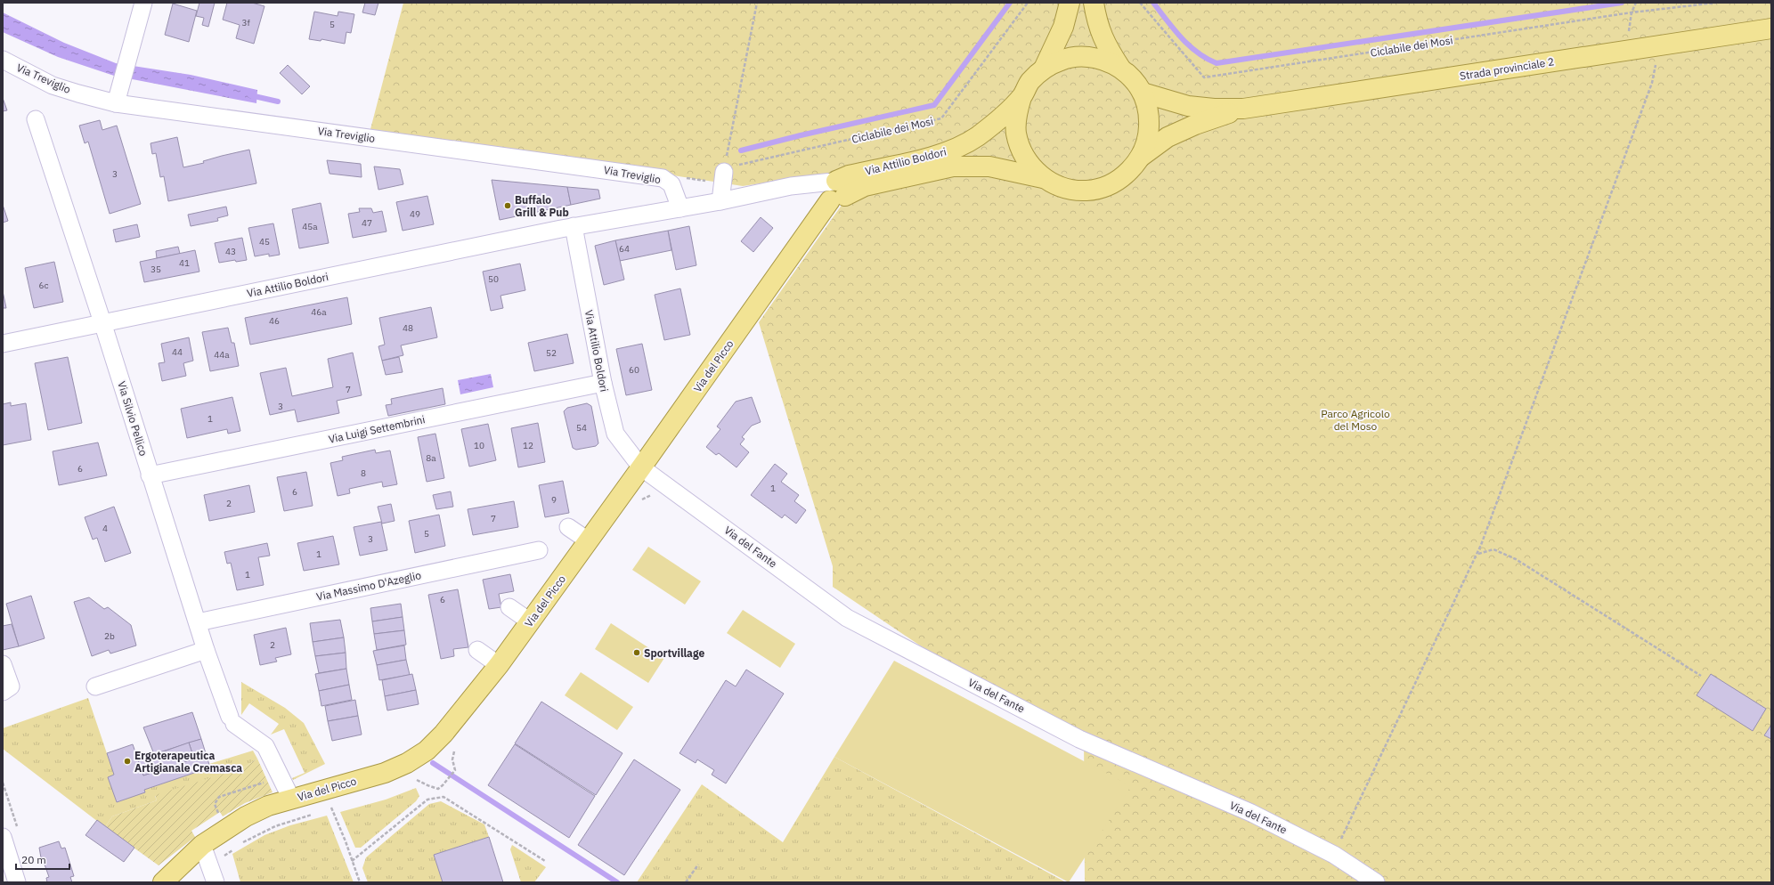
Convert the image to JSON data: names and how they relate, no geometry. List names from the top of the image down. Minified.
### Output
{"streets":{"main road":["Strada provinciale 2","Via Attilio Boldori","Via del Picco"],"street":["Via Treviglio","Via Silvio Pellico","Via Luigi Settembrini","Via del Fante","Via Massimo D'Azeglio"],"path":["Ciclabile dei Mosi"]},"crossings":[["Ciclabile dei Mosi","Via Treviglio"],["Via Treviglio","Via Attilio Boldori"],["Via Attilio Boldori","Via del Picco"],["Via Attilio Boldori","Via Silvio Pellico"],["Via Attilio Boldori","Via Luigi Settembrini"],["Via Attilio Boldori","Via del Fante"],["Via del Picco","Via Silvio Pellico"],["Via del Picco","Via del Fante"],["Via Silvio Pellico","Via Luigi Settembrini"],["Via Silvio Pellico","Via Massimo D'Azeglio"]],"parks":["Parco Agricolo del Moso"],"places":["Buffalo Grill & Pub","Sportvillage","Ergoterapeutica Artigianale Cremasca"],"house_numbers":["3f","5","3","49","47","45a","45","64","43","41","35","50","6c","46a","46","48","44","52","44a","60","7","3","1","54","10","12","8a","6","8","1","6","9","2","7","4","5","3","1","1","6","2b","2"],"scale_bar":"20 m"}
